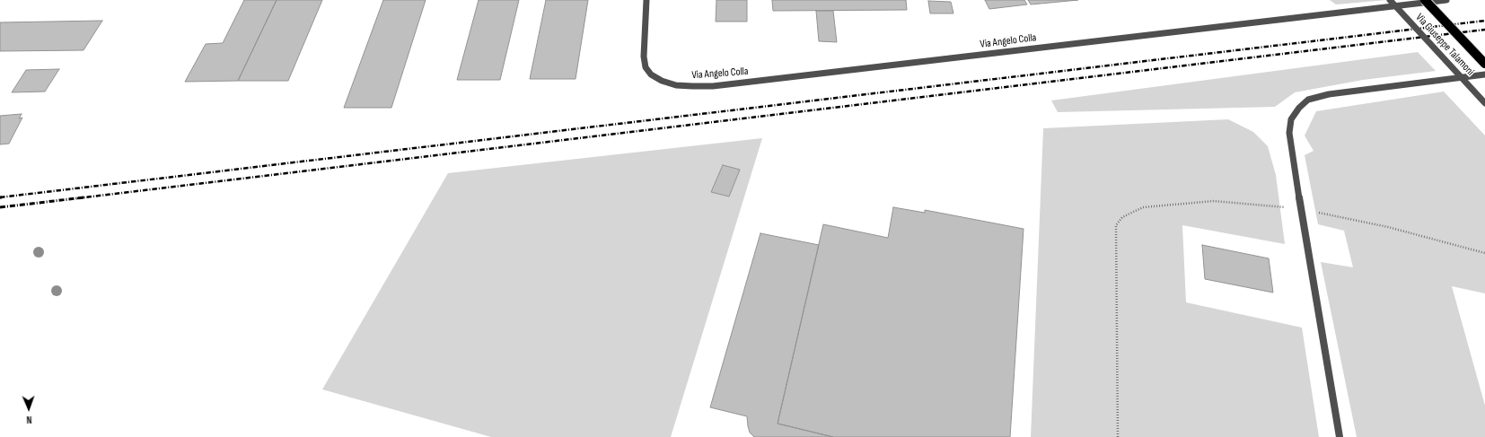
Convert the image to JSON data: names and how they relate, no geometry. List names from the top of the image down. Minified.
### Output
{"streets":{"street":["Via Angelo Colla","Via Giuseppe Talamoni"]},"north":"bottom"}
